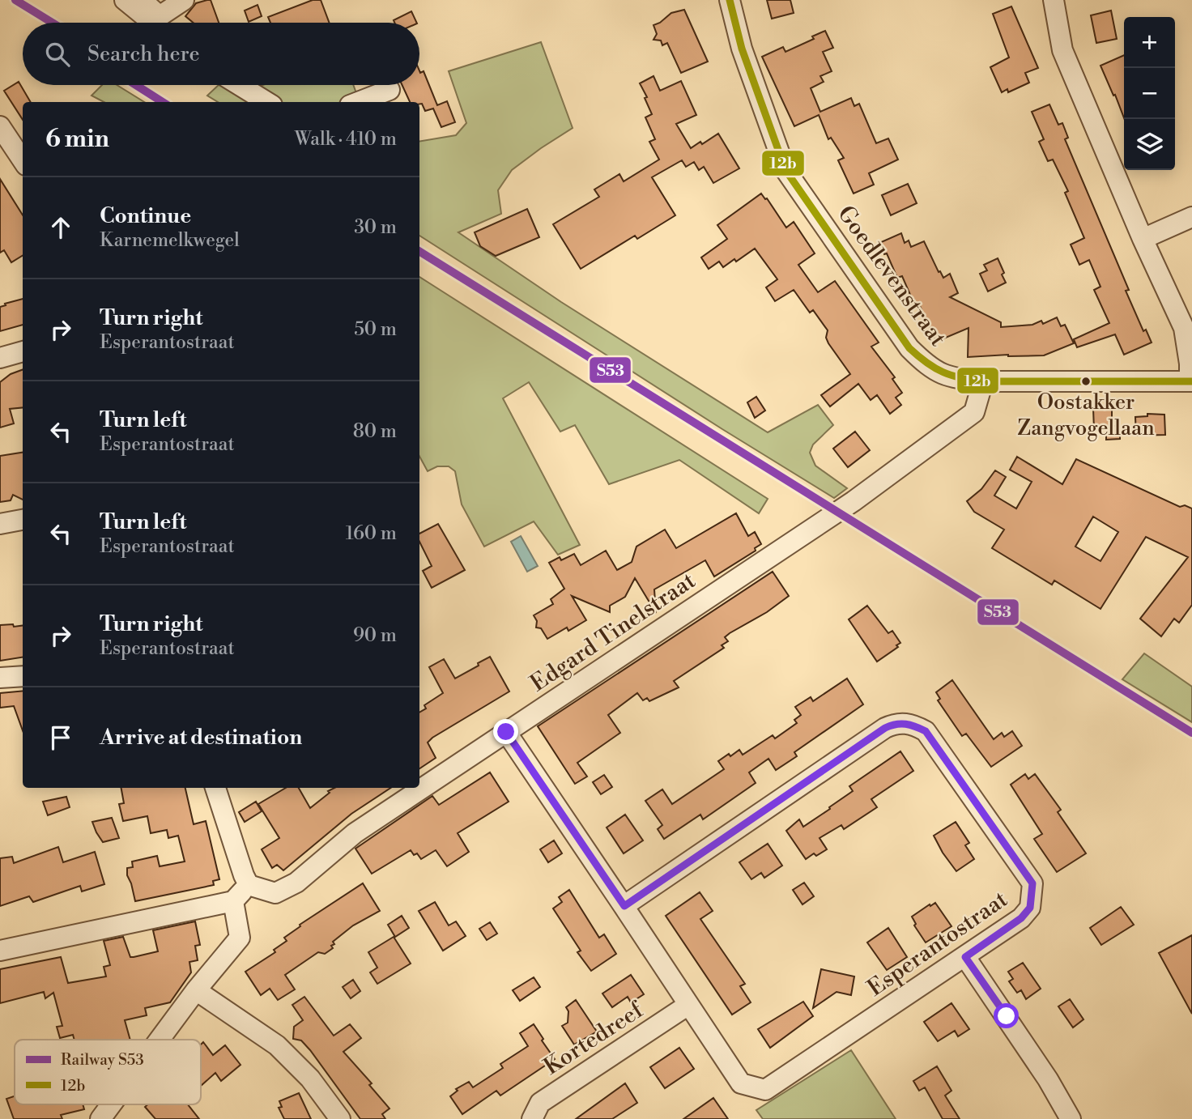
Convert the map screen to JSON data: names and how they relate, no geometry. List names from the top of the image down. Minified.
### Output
{"streets":{"street":["Goedlevenstraat","Edgard Tinelstraat","Esperantostraat","Kortedreef"]},"crossings":[["Goedlevenstraat","Edgard Tinelstraat"],["Edgard Tinelstraat","Esperantostraat"],["Esperantostraat","Kortedreef"]],"places":["Oostakker Zangvogellaan"],"lines":["rail line S53","transit line 12b"],"legend":["Railway S53","12b"],"page":{"map_buttons":["+","−"],"search":"Search here","heading":["6 min","Walk · 410 m"],"list":[["Continue","Karnemelkwegel","30 m"],["Turn right","Esperantostraat","50 m"],["Turn left","Esperantostraat","80 m"],["Turn left","Esperantostraat","160 m"],["Turn right","Esperantostraat","90 m"],"Arrive at destination"]}}
